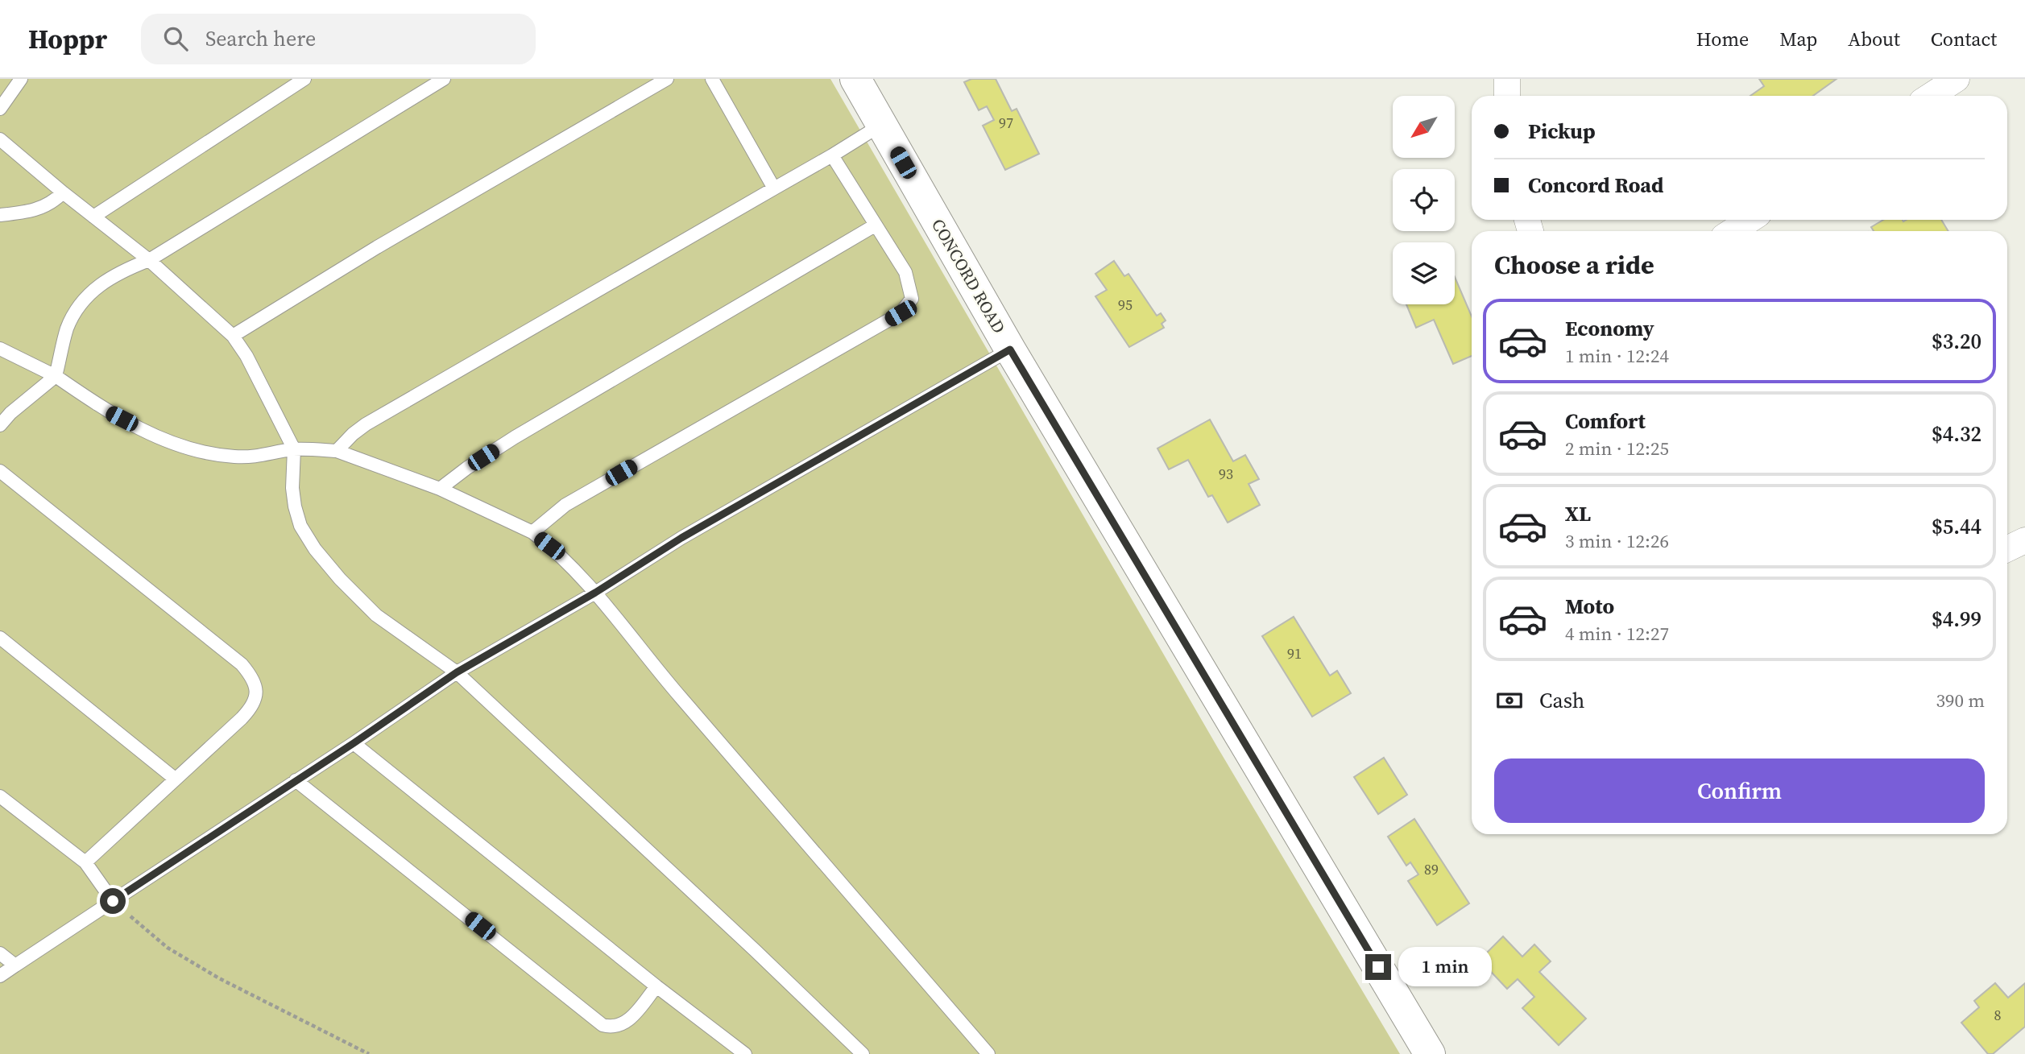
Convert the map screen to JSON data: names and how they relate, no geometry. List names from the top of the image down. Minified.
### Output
{"streets":{"street":["CONCORD ROAD"]},"house_numbers":["97","95","93","91","89","8"],"north":"bottom left","page":{"header":"Hoppr","search":"Search here","nav":["Home","Map","About","Contact"],"banner":["Pickup","Concord Road"],"heading":"Choose a ride","list":[{"name":"Economy","note":"1 min · 12:24","value":"$3.20"},{"name":"Comfort","note":"2 min · 12:25","value":"$4.32"},{"name":"XL","note":"3 min · 12:26","value":"$5.44"},{"name":"Moto","note":"4 min · 12:27","value":"$4.99"}],"pay":["Cash","390 m"],"buttons":"Confirm","bubble":"1 min"}}
